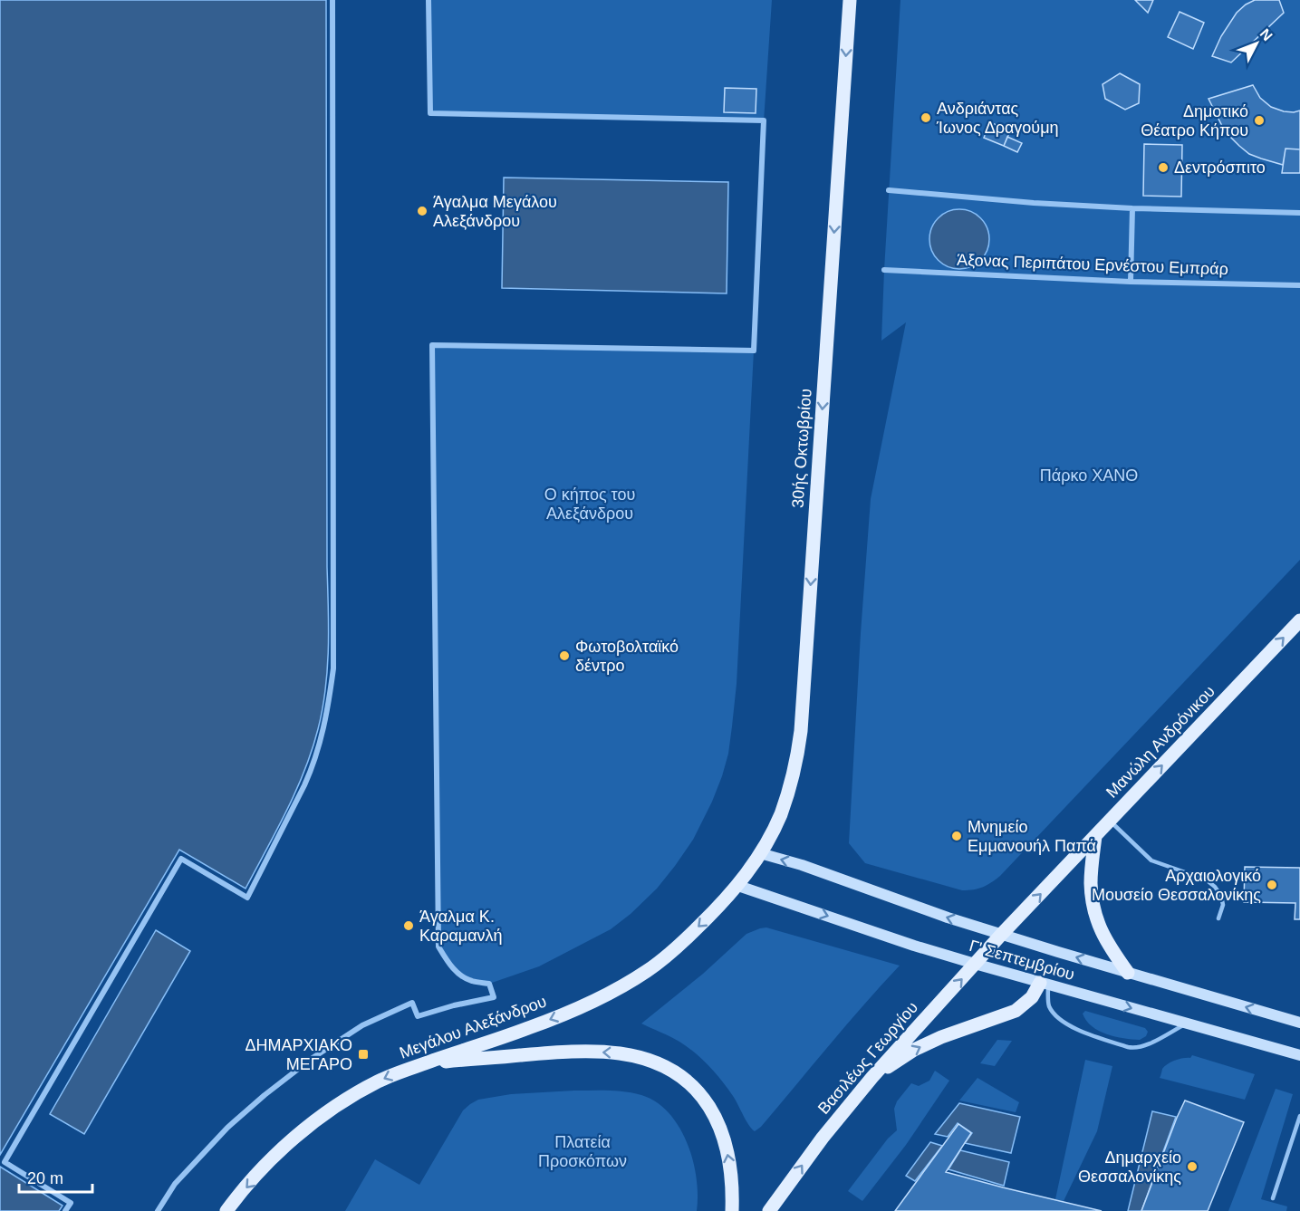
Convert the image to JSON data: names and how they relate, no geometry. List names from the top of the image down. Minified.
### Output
{"streets":{"main road":["30ής Οκτωβρίου","Μανώλη Ανδρόνικου","Γ' Σεπτεμβρίου","Μεγάλου Αλεξάνδρου","Βασιλέως Γεωργίου"],"street":["Άξονας Περιπάτου Ερνέστου Εμπράρ"]},"crossings":[["30ής Οκτωβρίου","Γ' Σεπτεμβρίου"],["30ής Οκτωβρίου","Μεγάλου Αλεξάνδρου"],["Μανώλη Ανδρόνικου","Γ' Σεπτεμβρίου"],["Μανώλη Ανδρόνικου","Βασιλέως Γεωργίου"],["Γ' Σεπτεμβρίου","Μεγάλου Αλεξάνδρου"],["Γ' Σεπτεμβρίου","Βασιλέως Γεωργίου"]],"one_way":["30ής Οκτωβρίου","Μανώλη Ανδρόνικου","Μεγάλου Αλεξάνδρου"],"parks":["Πάρκο ΧΑΝΘ","Ο κήπος του Αλεξάνδρου","Πλατεία Προσκόπων"],"places":{"other":["Ανδριάντας Ίωνος Δραγούμη","Δημοτικό Θέατρο Κήπου","Δεντρόσπιτο","Άγαλμα Μεγάλου Αλεξάνδρου","Φωτοβολταϊκό δέντρο","Μνημείο Εμμανουήλ Παπά","Αρχαιολογικό Μουσείο Θεσσαλονίκης","Άγαλμα Κ. Καραμανλή","Δημαρχείο Θεσσαλονίκης"],"transit":["ΔΗΜΑΡΧΙΑΚΟ ΜΕΓΑΡΟ"]},"scale_bar":"20 m","north":"top right"}
